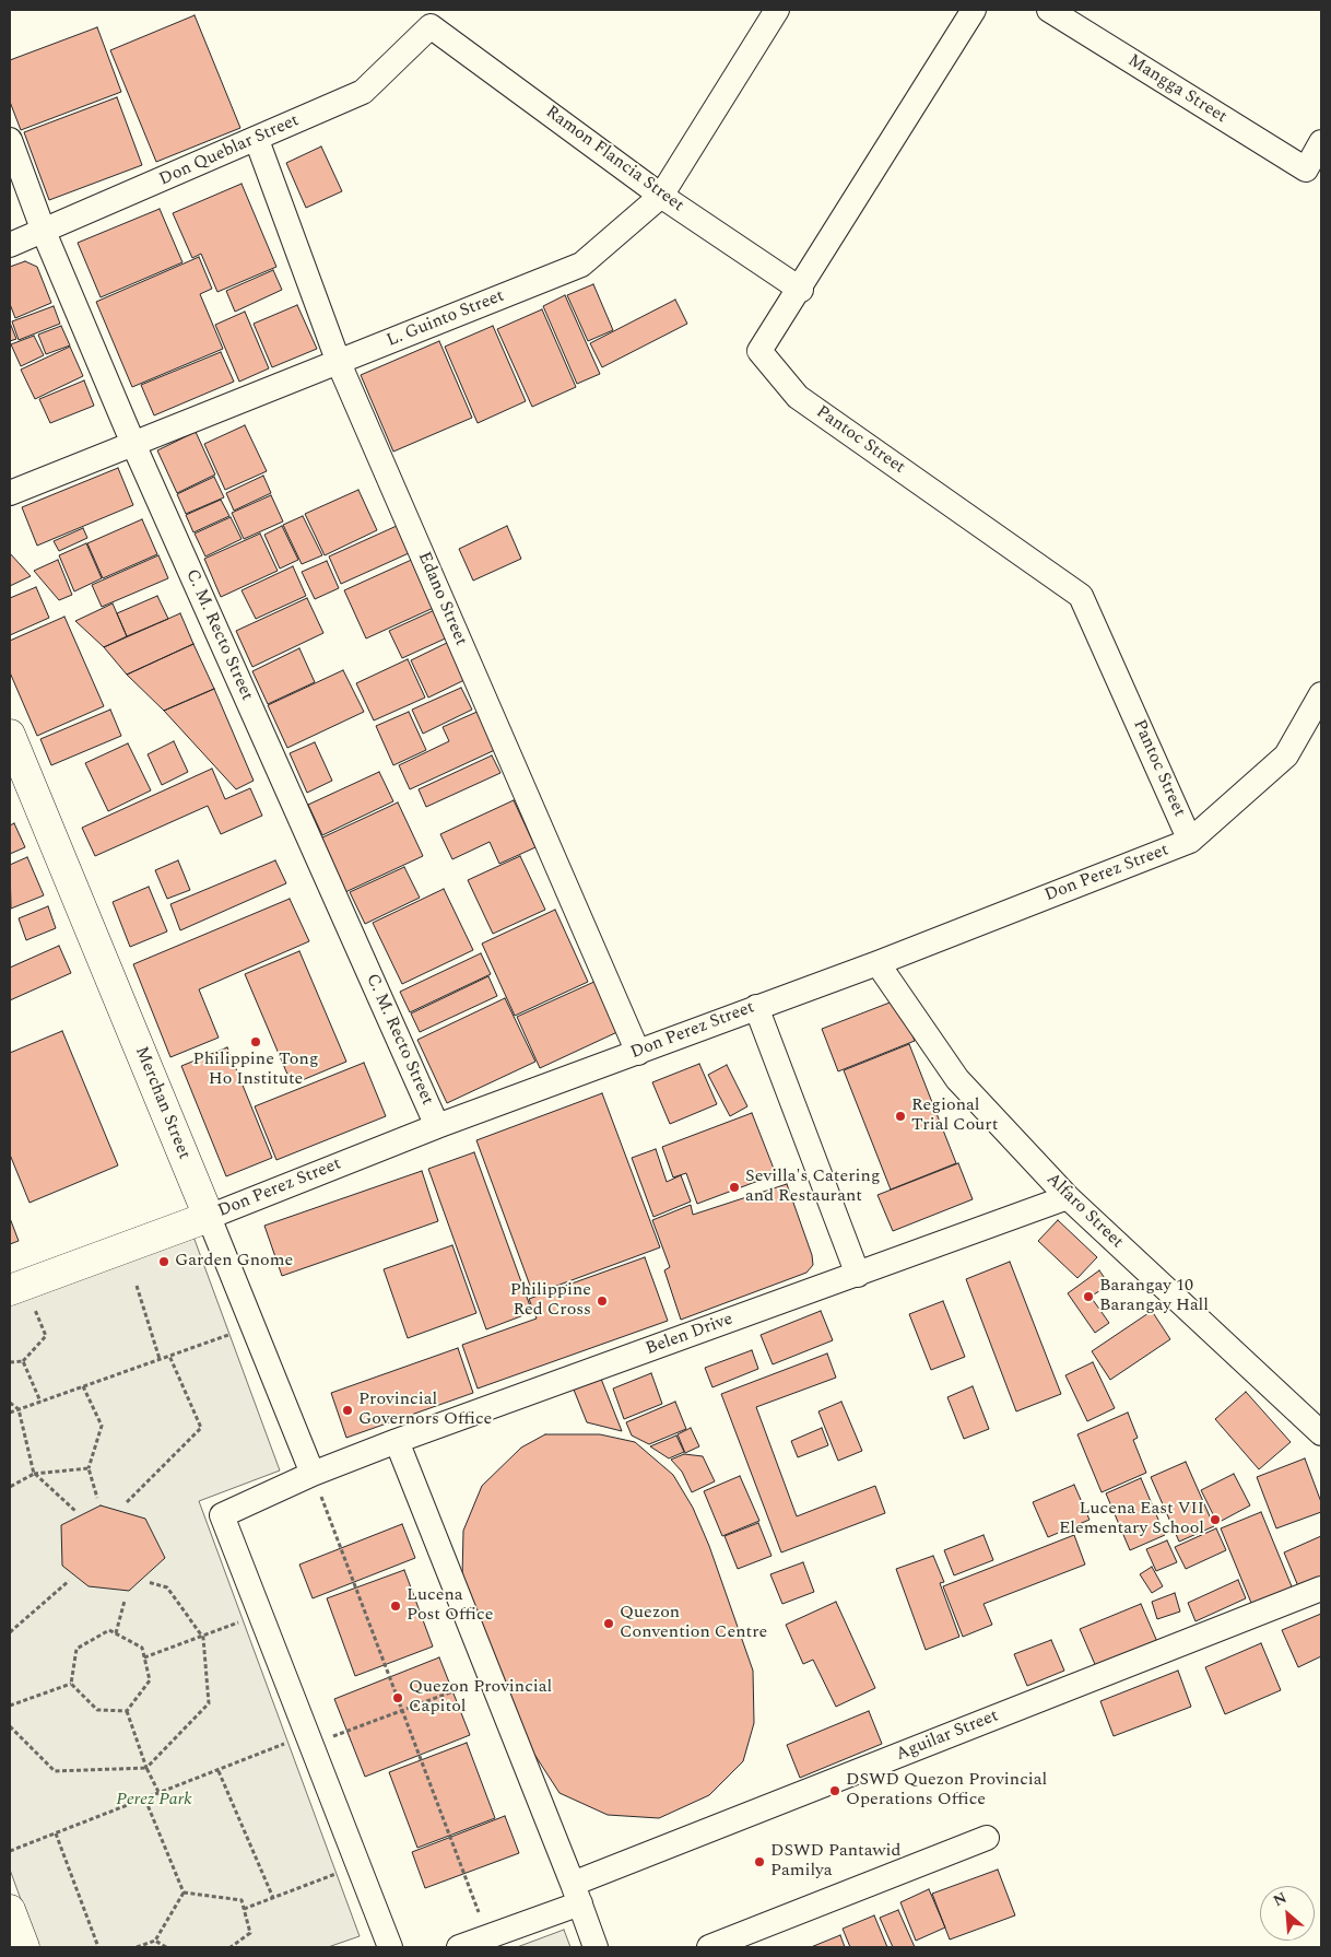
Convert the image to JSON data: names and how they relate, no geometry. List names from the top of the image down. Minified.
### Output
{"streets":{"main road":["Don Perez Street","Merchan Street"],"street":["Mangga Street","Don Queblar Street","Ramon Flancia Street","L. Guinto Street","Pantoc Street","Edano Street","C. M. Recto Street","Alfaro Street","Belen Drive","Aguilar Street"]},"crossings":[["Don Queblar Street","Ramon Flancia Street"],["Don Queblar Street","Edano Street"],["Don Queblar Street","C. M. Recto Street"],["Ramon Flancia Street","L. Guinto Street"],["Ramon Flancia Street","Pantoc Street"],["L. Guinto Street","Edano Street"],["L. Guinto Street","C. M. Recto Street"],["Pantoc Street","Don Perez Street"],["Edano Street","Don Perez Street"],["C. M. Recto Street","Don Perez Street"],["Don Perez Street","Merchan Street"],["Don Perez Street","Alfaro Street"],["Merchan Street","Belen Drive"],["Alfaro Street","Belen Drive"]],"parks":["Perez Park"],"places":["Philippine Tong Ho Institute","Regional Trial Court","Sevilla's Catering and Restaurant","Garden Gnome","Barangay 10 Barangay Hall","Philippine Red Cross","Provincial Governors Office","Lucena East VII Elementary School","Lucena Post Office","Quezon Convention Centre","Quezon Provincial Capitol","DSWD Quezon Provincial Operations Office","DSWD Pantawid Pamilya"],"north":"top left"}
